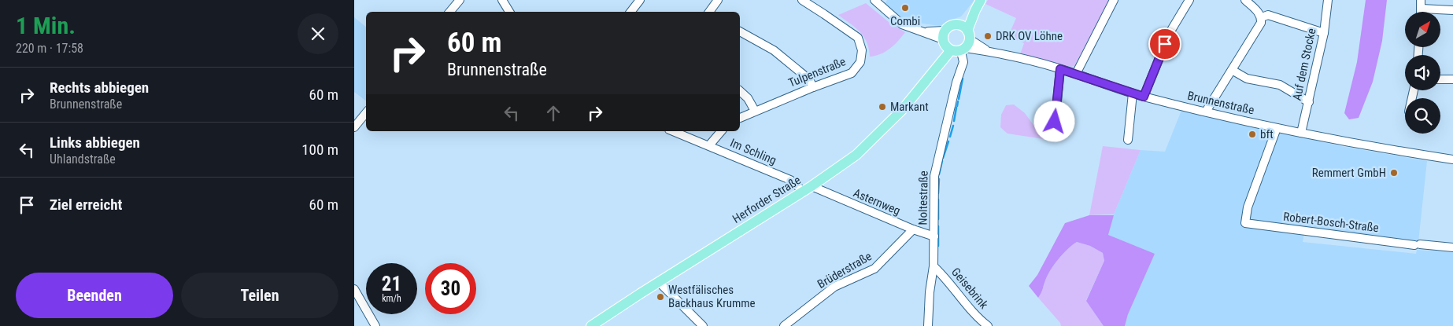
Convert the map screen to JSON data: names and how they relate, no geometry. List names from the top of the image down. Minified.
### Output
{"streets":{"main road":["Herforder Straße"],"street":["Auf dem Stocke","Tulpenstraße","Brunnenstraße","Im Schling","Noltestraße","Asternweg","Robert-Bosch-Straße","Brüderstraße","Geisebrink"]},"crossings":[["Auf dem Stocke","Brunnenstraße"],["Brunnenstraße","Noltestraße"],["Brunnenstraße","Herforder Straße"],["Brunnenstraße","Robert-Bosch-Straße"],["Im Schling","Herforder Straße"],["Noltestraße","Herforder Straße"],["Noltestraße","Asternweg"],["Noltestraße","Geisebrink"],["Herforder Straße","Asternweg"],["Asternweg","Brüderstraße"]],"places":["Combi","DRK OV Löhne","Markant","bft","Remmert GmbH","Westfälisches Backhaus Krumme"],"north":"top right","page":{"heading":["1 Min.","220 m · 17:58"],"turn":["60 m","Brunnenstraße"],"list":[{"name":"Rechts abbiegen","note":"Brunnenstraße","value":"60 m"},{"name":"Links abbiegen","note":"Uhlandstraße","value":"100 m"},{"name":"Ziel erreicht","value":"60 m"}],"speed":"21 km/h","limit":"30","buttons":["Beenden","Teilen"]}}
